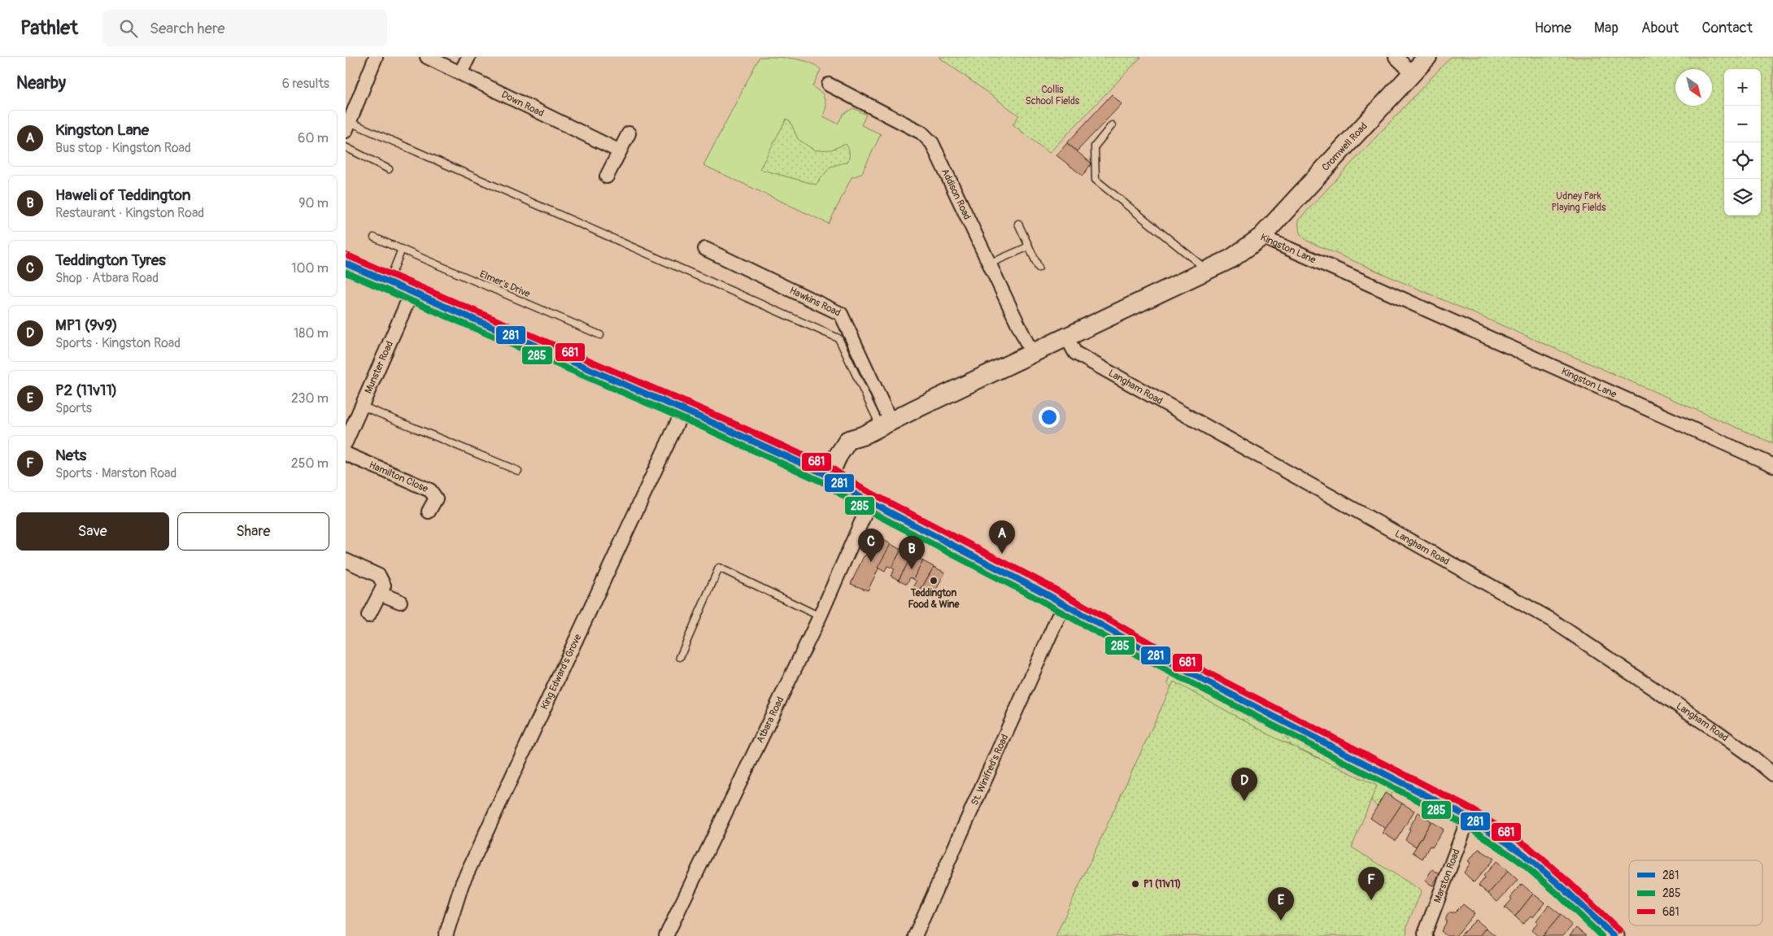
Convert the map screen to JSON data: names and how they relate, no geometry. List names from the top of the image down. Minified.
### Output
{"streets":{"main road":["Cromwell Road","Kingston Lane"],"street":["Down Road","Addison Road","Hawkins Road","Munster Road","Langham Road","Hamilton Close","King Edward's Grove","Atbara Road","St. Winifred's Road","Marston Road"],"lane":["Elmer's Drive"]},"crossings":[["Cromwell Road","Kingston Lane"],["Addison Road","Kingston Lane"],["Kingston Lane","Hawkins Road"],["Kingston Lane","Langham Road"]],"parks":["Collis School Fields","Udney Park Playing Fields"],"places":["Teddington Food & Wine","P1 (11v11)"],"lines":["transit line 681","transit line 281","transit line 285"],"legend":["281","285","681"],"north":"bottom right","page":{"header":"Pathlet","search":"Search here","nav":["Home","Map","About","Contact"],"heading":["Nearby","6 results"],"map_buttons":["+","−"],"list":[{"mark":"A","name":"Kingston Lane","note":"Bus stop · Kingston Road","value":"60 m"},{"mark":"B","name":"Haweli of Teddington","note":"Restaurant · Kingston Road","value":"90 m"},{"mark":"C","name":"Teddington Tyres","note":"Shop · Atbara Road","value":"100 m"},{"mark":"D","name":"MP1 (9v9)","note":"Sports · Kingston Road","value":"180 m"},{"mark":"E","name":"P2 (11v11)","note":"Sports","value":"230 m"},{"mark":"F","name":"Nets","note":"Sports · Marston Road","value":"250 m"}],"buttons":["Save","Share"],"pins":["A","C","B","D","F","E"]}}
